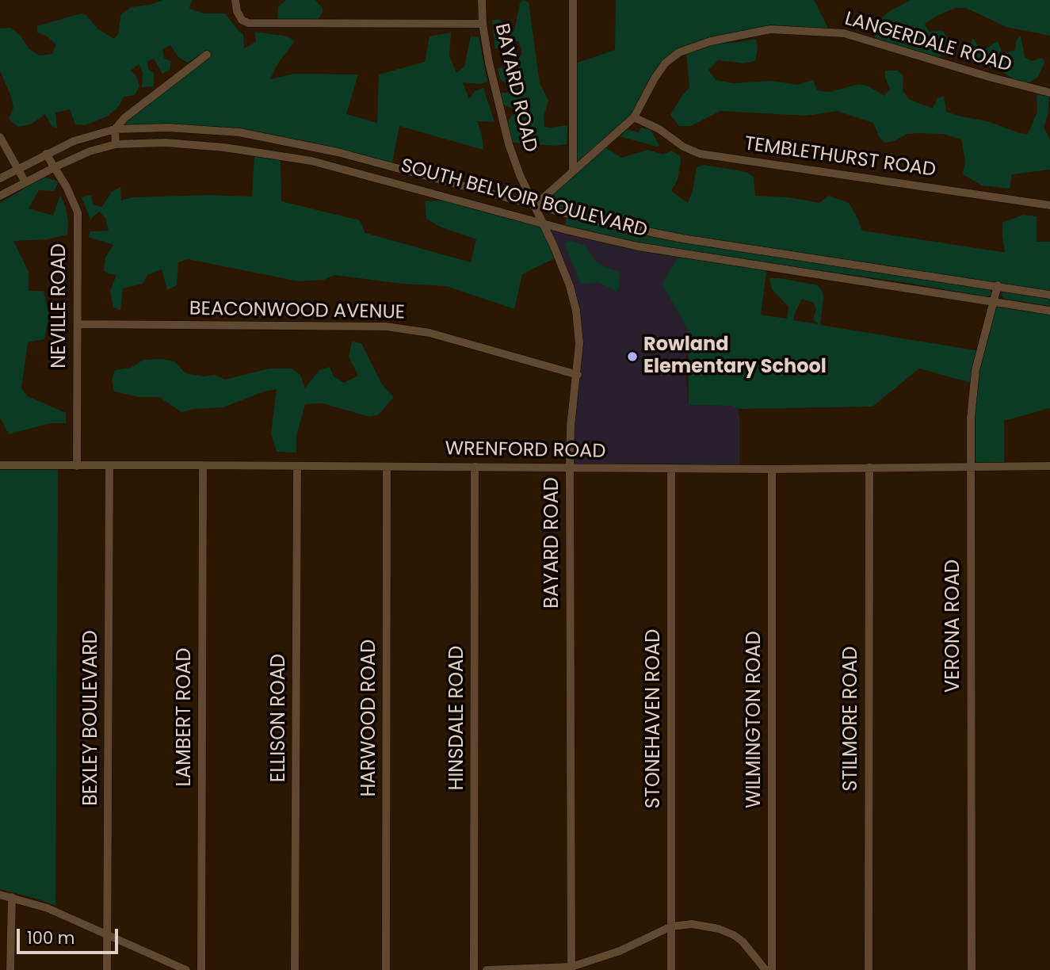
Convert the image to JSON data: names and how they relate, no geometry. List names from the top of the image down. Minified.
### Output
{"streets":{"street":["LANGERDALE ROAD","BAYARD ROAD","TEMBLETHURST ROAD","SOUTH BELVOIR BOULEVARD","NEVILLE ROAD","BEACONWOOD AVENUE","WRENFORD ROAD","VERONA ROAD","LAMBERT ROAD","BEXLEY BOULEVARD","ELLISON ROAD","HARWOOD ROAD","HINSDALE ROAD","STONEHAVEN ROAD","STILMORE ROAD","WILMINGTON ROAD"]},"crossings":[["LANGERDALE ROAD","BAYARD ROAD"],["LANGERDALE ROAD","TEMBLETHURST ROAD"],["LANGERDALE ROAD","SOUTH BELVOIR BOULEVARD"],["BAYARD ROAD","SOUTH BELVOIR BOULEVARD"],["BAYARD ROAD","BEACONWOOD AVENUE"],["BAYARD ROAD","WRENFORD ROAD"],["SOUTH BELVOIR BOULEVARD","NEVILLE ROAD"],["SOUTH BELVOIR BOULEVARD","VERONA ROAD"],["NEVILLE ROAD","BEACONWOOD AVENUE"],["NEVILLE ROAD","WRENFORD ROAD"],["WRENFORD ROAD","VERONA ROAD"],["WRENFORD ROAD","LAMBERT ROAD"],["WRENFORD ROAD","BEXLEY BOULEVARD"],["WRENFORD ROAD","ELLISON ROAD"],["WRENFORD ROAD","HARWOOD ROAD"],["WRENFORD ROAD","HINSDALE ROAD"],["WRENFORD ROAD","STONEHAVEN ROAD"],["WRENFORD ROAD","STILMORE ROAD"],["WRENFORD ROAD","WILMINGTON ROAD"]],"places":["Rowland Elementary School"],"scale_bar":"100 m"}
